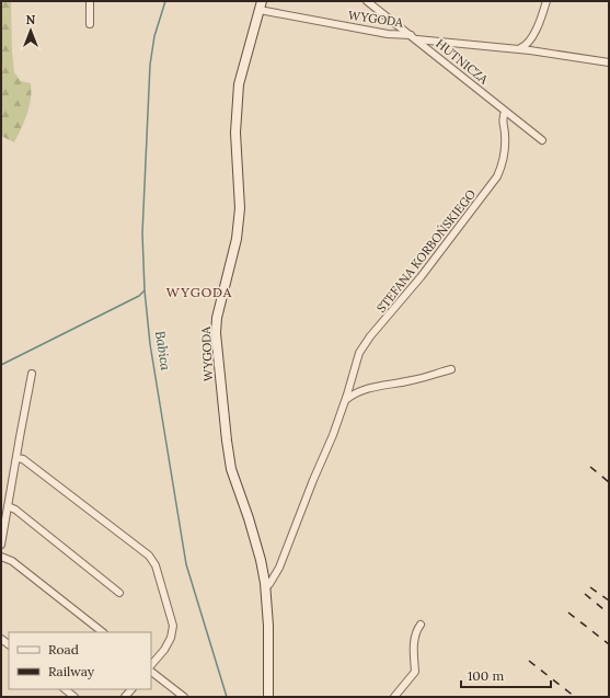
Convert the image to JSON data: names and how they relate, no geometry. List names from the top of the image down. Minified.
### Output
{"streets":{"street":["WYGODA","HUTNICZA","STEFANA KORBOŃSKIEGO"]},"crossings":[["WYGODA","HUTNICZA"],["WYGODA","STEFANA KORBOŃSKIEGO"],["HUTNICZA","STEFANA KORBOŃSKIEGO"]],"districts":["WYGODA"],"water":["Babica"],"legend":["Road","Railway"],"scale_bar":"100 m","north":"top"}
